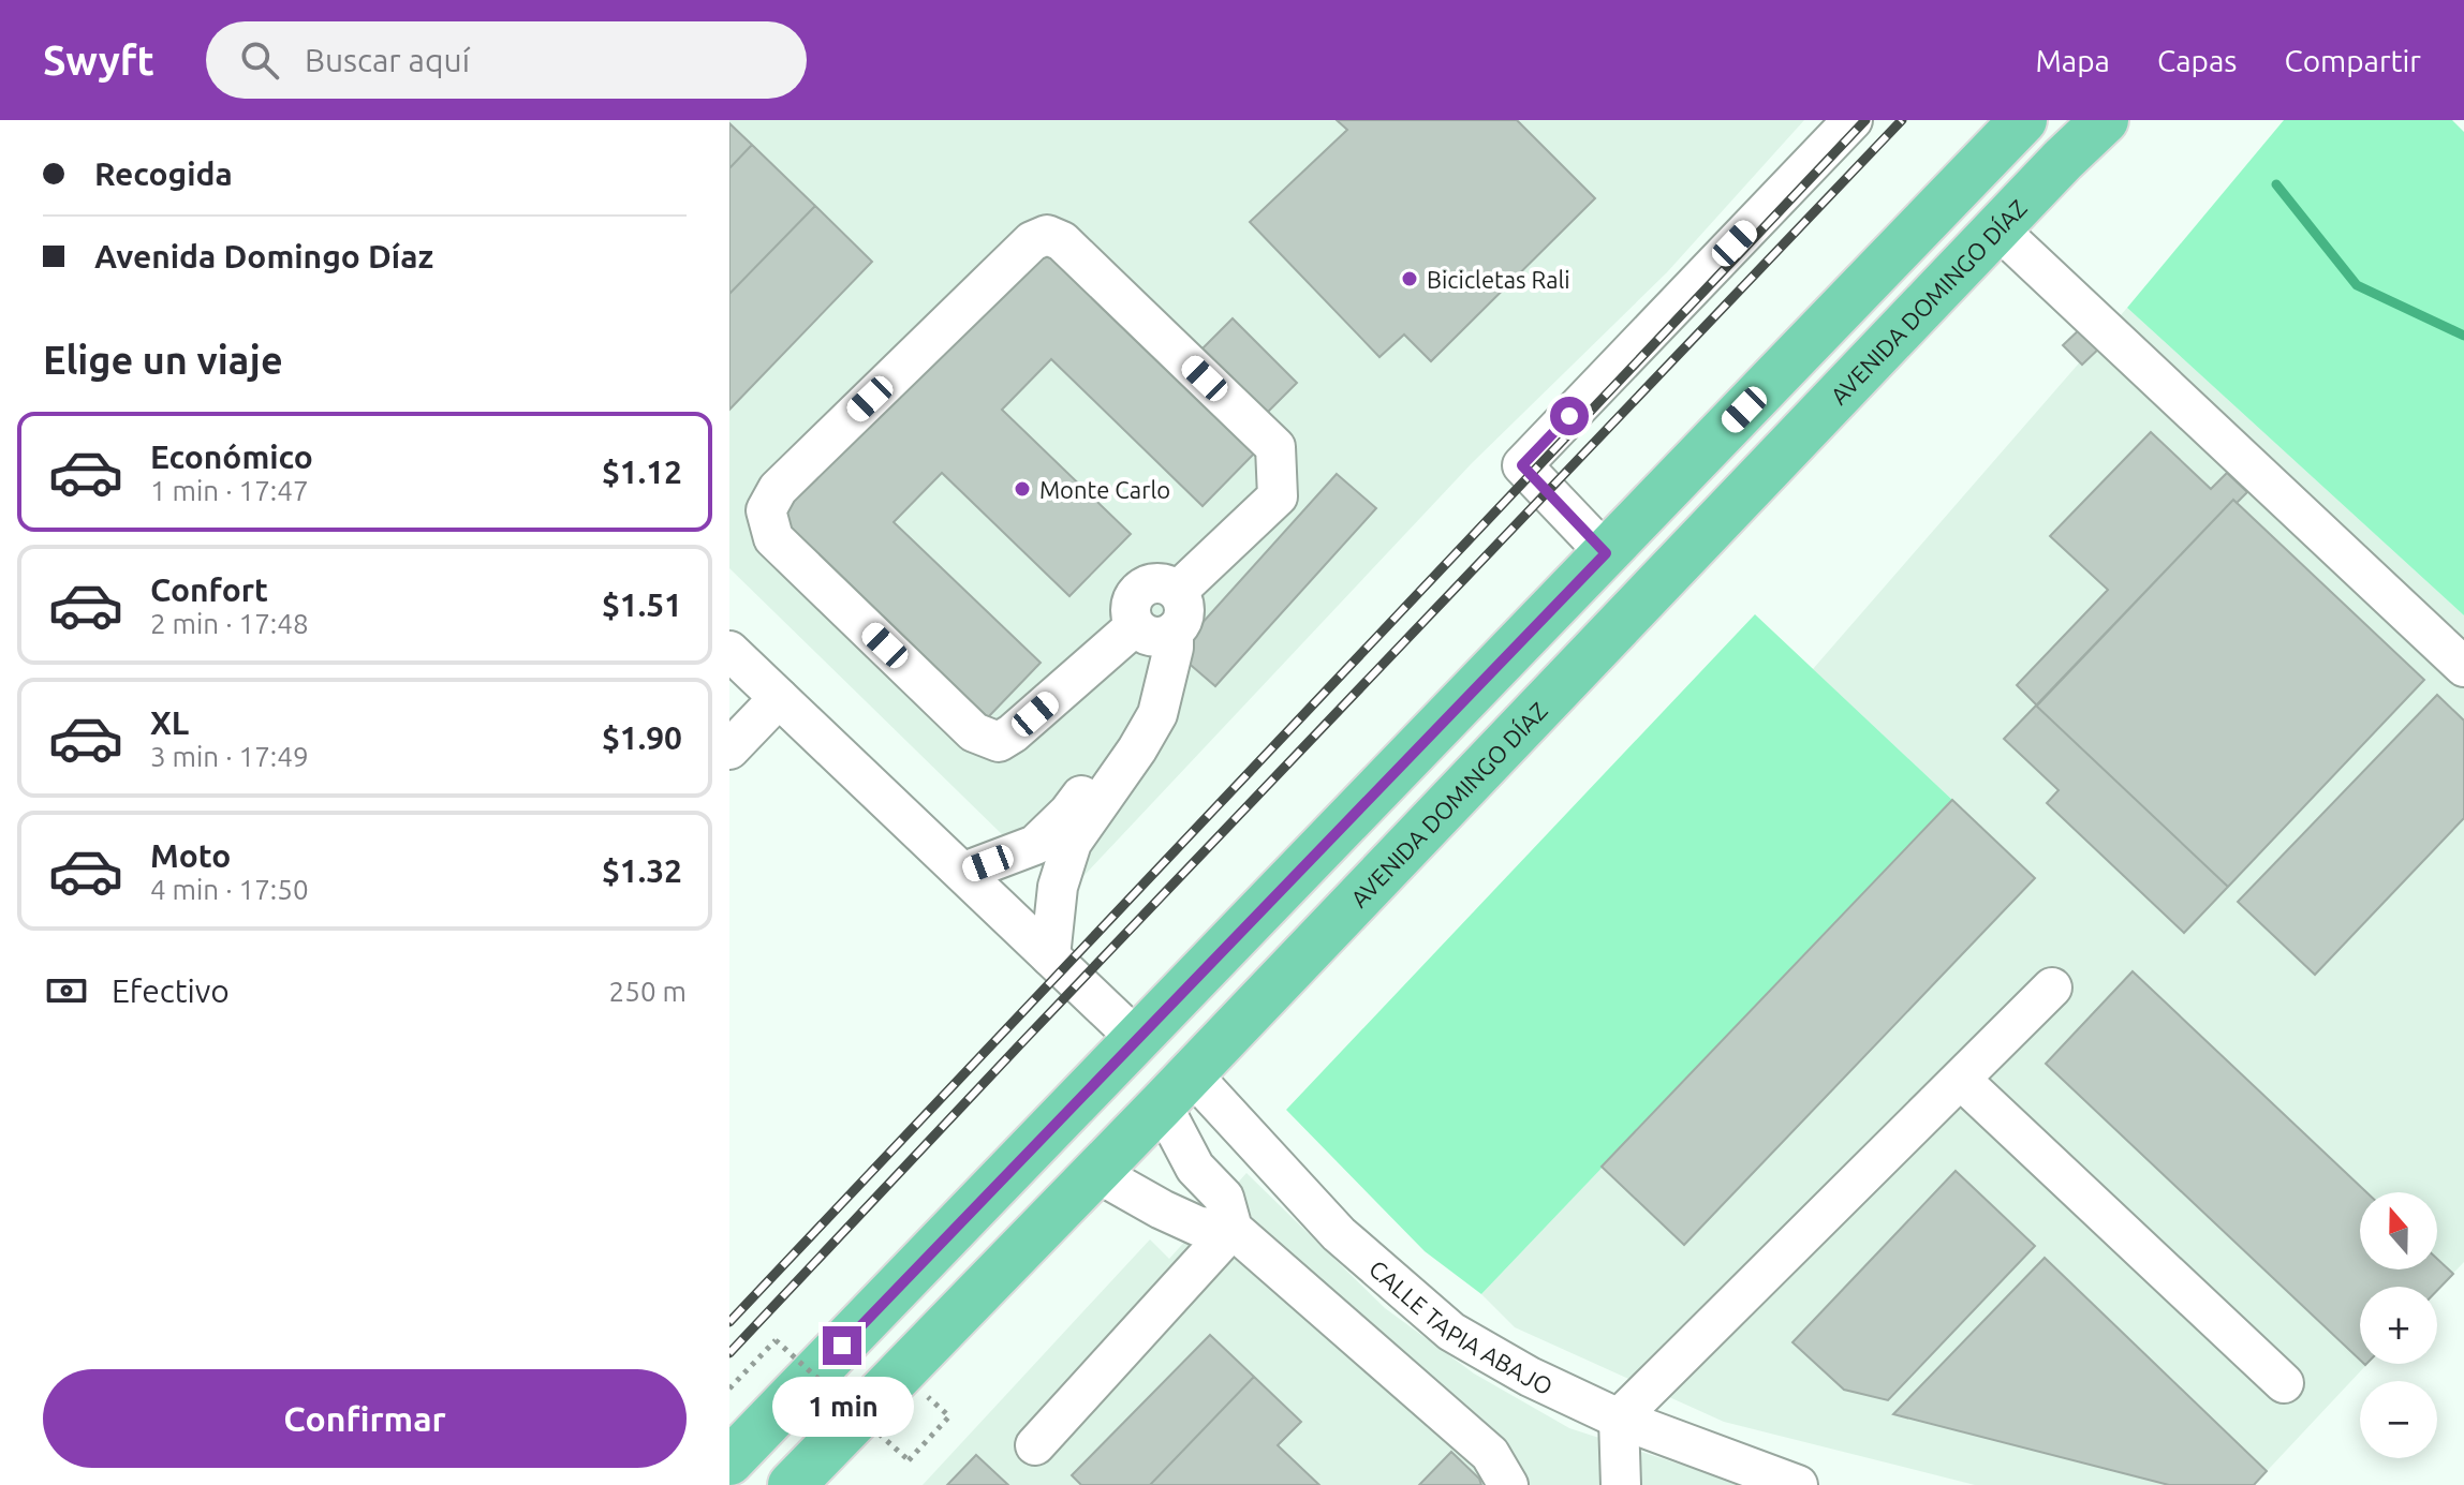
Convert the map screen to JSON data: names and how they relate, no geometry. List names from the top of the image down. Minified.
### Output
{"streets":{"main road":["AVENIDA DOMINGO DÍAZ"],"street":["CALLE TAPIA ABAJO"]},"crossings":[["AVENIDA DOMINGO DÍAZ","CALLE TAPIA ABAJO"]],"places":["Bicicletas Rali","Monte Carlo"],"north":"top","page":{"header":"Swyft","search":"Buscar aquí","nav":["Mapa","Capas","Compartir"],"banner":["Recogida","Avenida Domingo Díaz"],"heading":"Elige un viaje","list":[{"name":"Económico","note":"1 min · 17:47","value":"$1.12"},{"name":"Confort","note":"2 min · 17:48","value":"$1.51"},{"name":"XL","note":"3 min · 17:49","value":"$1.90"},{"name":"Moto","note":"4 min · 17:50","value":"$1.32"}],"pay":["Efectivo","250 m"],"map_buttons":["+","−"],"buttons":"Confirmar","bubble":"1 min"}}
